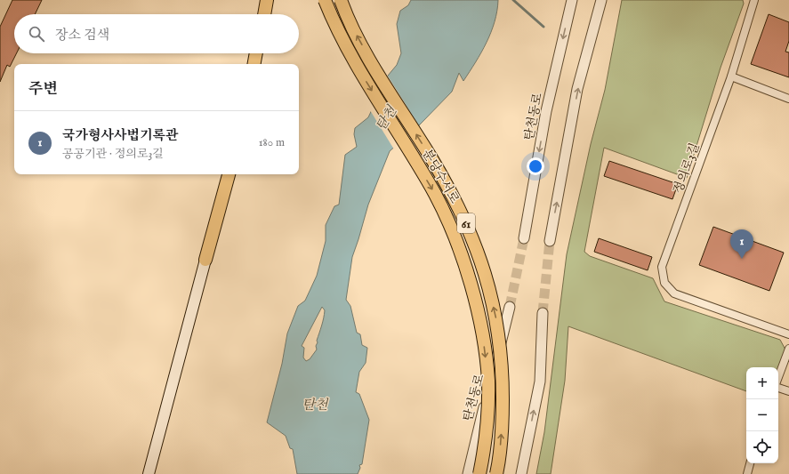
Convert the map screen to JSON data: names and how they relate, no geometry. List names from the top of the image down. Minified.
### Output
{"streets":{"highway":["분당수서로","61"],"street":["탄천동로","정의로3길"]},"water":["탄천"],"page":{"search":"장소 검색","heading":"주변","list":[{"mark":"1","name":"국가형사사법기록관","note":"공공기관 · 정의로3길","value":"180 m"}],"pins":"1","map_buttons":["+","−"]}}
